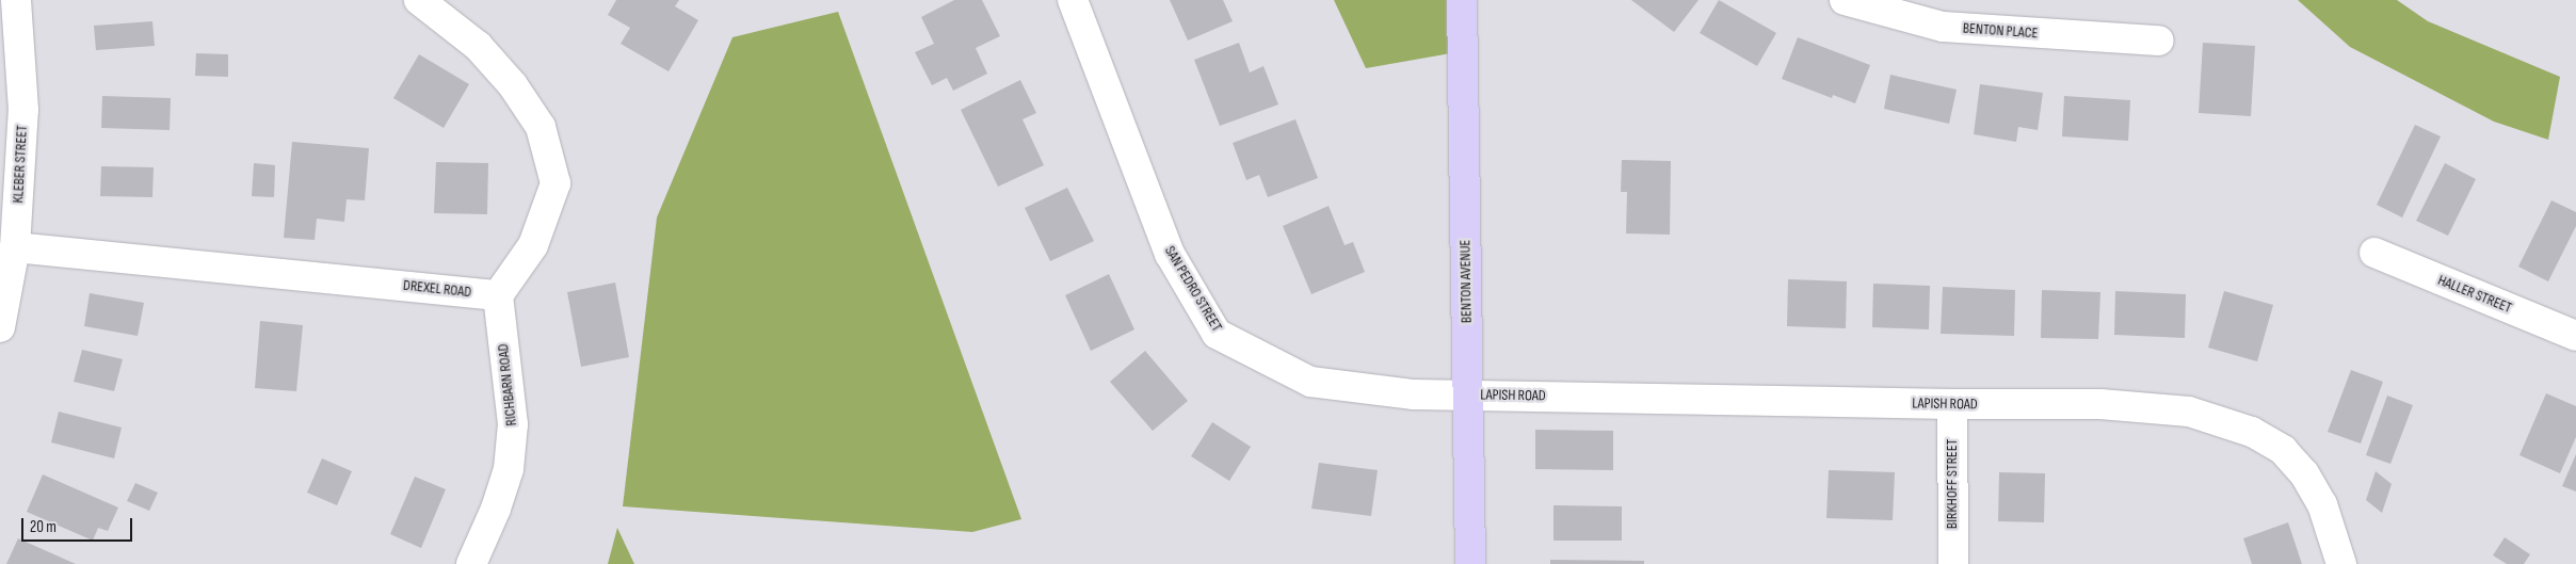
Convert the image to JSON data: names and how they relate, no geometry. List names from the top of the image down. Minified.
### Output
{"streets":{"main road":["BENTON AVENUE"],"street":["BENTON PLACE","KLEBER STREET","DREXEL ROAD","SAN PEDRO STREET","HALLER STREET","RICHBARN ROAD","LAPISH ROAD","BIRKHOFF STREET"]},"crossings":[["KLEBER STREET","DREXEL ROAD"],["BENTON AVENUE","SAN PEDRO STREET"],["BENTON AVENUE","LAPISH ROAD"],["DREXEL ROAD","RICHBARN ROAD"],["SAN PEDRO STREET","LAPISH ROAD"],["LAPISH ROAD","BIRKHOFF STREET"]],"scale_bar":"20 m"}
